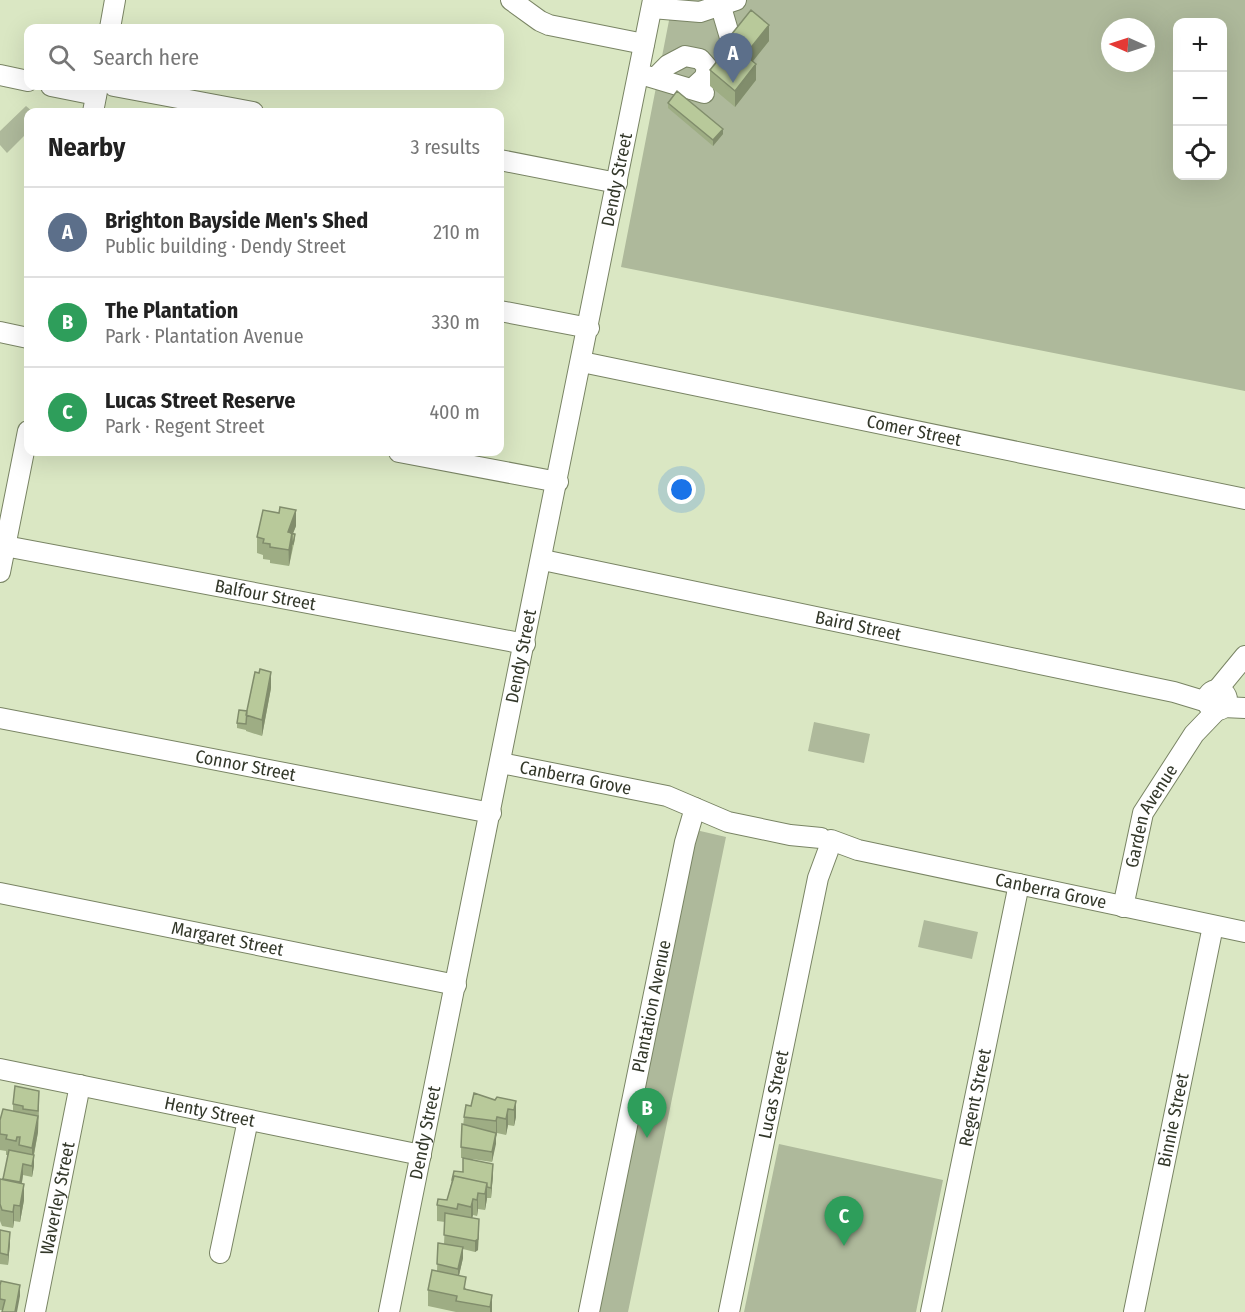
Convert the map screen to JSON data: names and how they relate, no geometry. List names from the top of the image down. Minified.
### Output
{"streets":{"street":["Dendy Street","Comer Street","Balfour Street","Baird Street","Connor Street","Canberra Grove","Garden Avenue","Margaret Street","Plantation Avenue","Lucas Street","Regent Street","Henty Street","Binnie Street","Waverley Street"]},"crossings":[["Dendy Street","Comer Street"],["Dendy Street","Balfour Street"],["Dendy Street","Baird Street"],["Dendy Street","Connor Street"],["Dendy Street","Canberra Grove"],["Dendy Street","Margaret Street"],["Dendy Street","Henty Street"],["Baird Street","Garden Avenue"],["Canberra Grove","Garden Avenue"],["Canberra Grove","Plantation Avenue"],["Canberra Grove","Lucas Street"],["Canberra Grove","Regent Street"],["Canberra Grove","Binnie Street"],["Henty Street","Waverley Street"]],"north":"left","page":{"map_buttons":["+","−"],"search":"Search here","pins":["A","B","C"],"heading":["Nearby","3 results"],"list":[{"mark":"A","name":"Brighton Bayside Men's Shed","note":"Public building · Dendy Street","value":"210 m"},{"mark":"B","name":"The Plantation","note":"Park · Plantation Avenue","value":"330 m"},{"mark":"C","name":"Lucas Street Reserve","note":"Park · Regent Street","value":"400 m"}]}}
